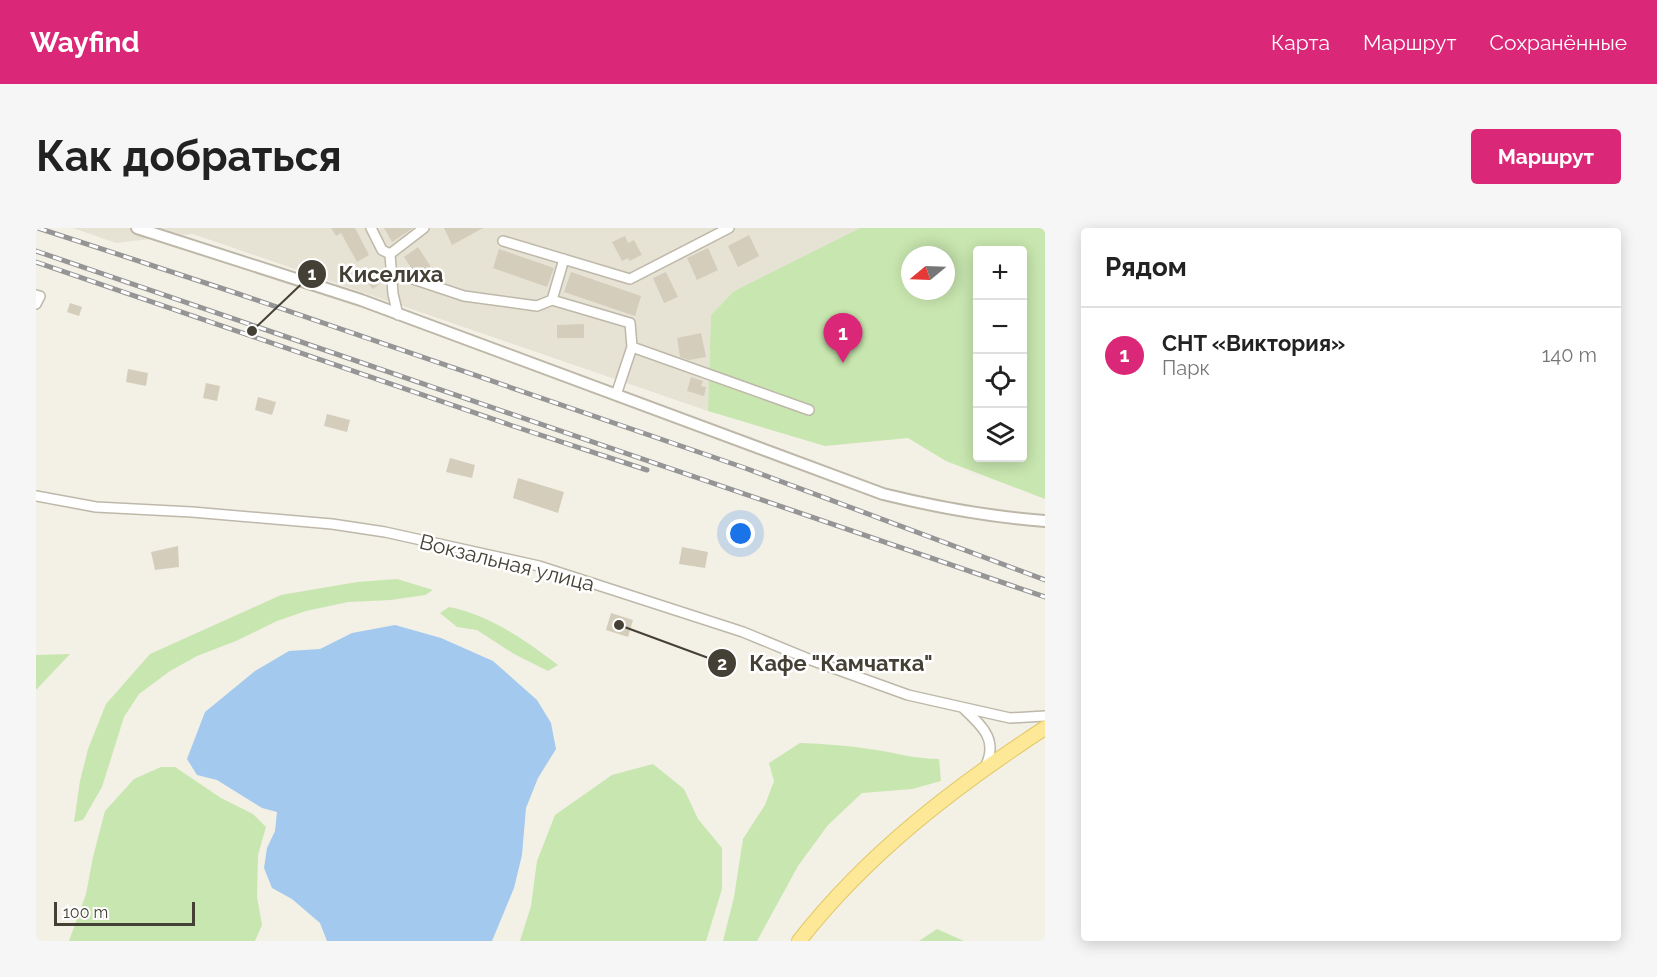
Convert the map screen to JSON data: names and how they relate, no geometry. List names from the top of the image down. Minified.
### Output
{"streets":{"street":["Вокзальная улица"]},"places":["Киселиха","Кафе \"Камчатка\""],"scale_bar":"100 m","north":"left","page":{"header":"Wayfind","nav":["Карта","Маршрут","Сохранённые"],"buttons":"Маршрут","title":"Как добраться","heading":"Рядом","map_buttons":["+","−"],"list":[{"mark":"1","name":"СНТ «Виктория»","note":"Парк","value":"140 m"}],"pins":"1","scale":"100 m"}}
